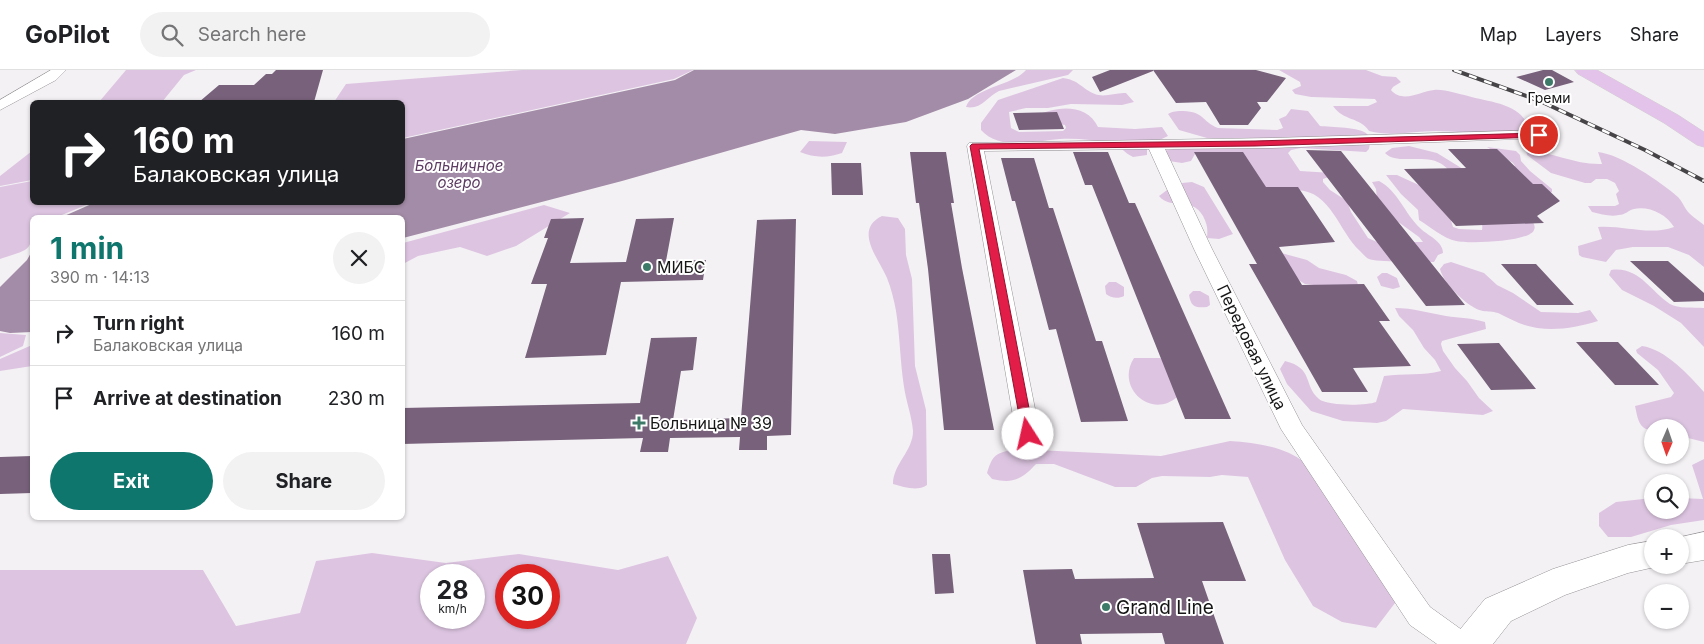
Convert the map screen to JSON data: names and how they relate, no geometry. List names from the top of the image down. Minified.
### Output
{"streets":{"street":["Передовая улица"]},"water":["Больничное озеро"],"places":{"other":["Греми","МИБС","Grand Line"],"health":["Больница № 39"]},"north":"bottom","page":{"header":"GoPilot","search":"Search here","nav":["Map","Layers","Share"],"turn":["160 m","Балаковская улица"],"heading":["1 min","390 m · 14:13"],"list":[{"name":"Turn right","note":"Балаковская улица","value":"160 m"},{"name":"Arrive at destination","value":"230 m"}],"map_buttons":["+","−"],"buttons":["Exit","Share"],"speed":"28 km/h","limit":"30"}}
